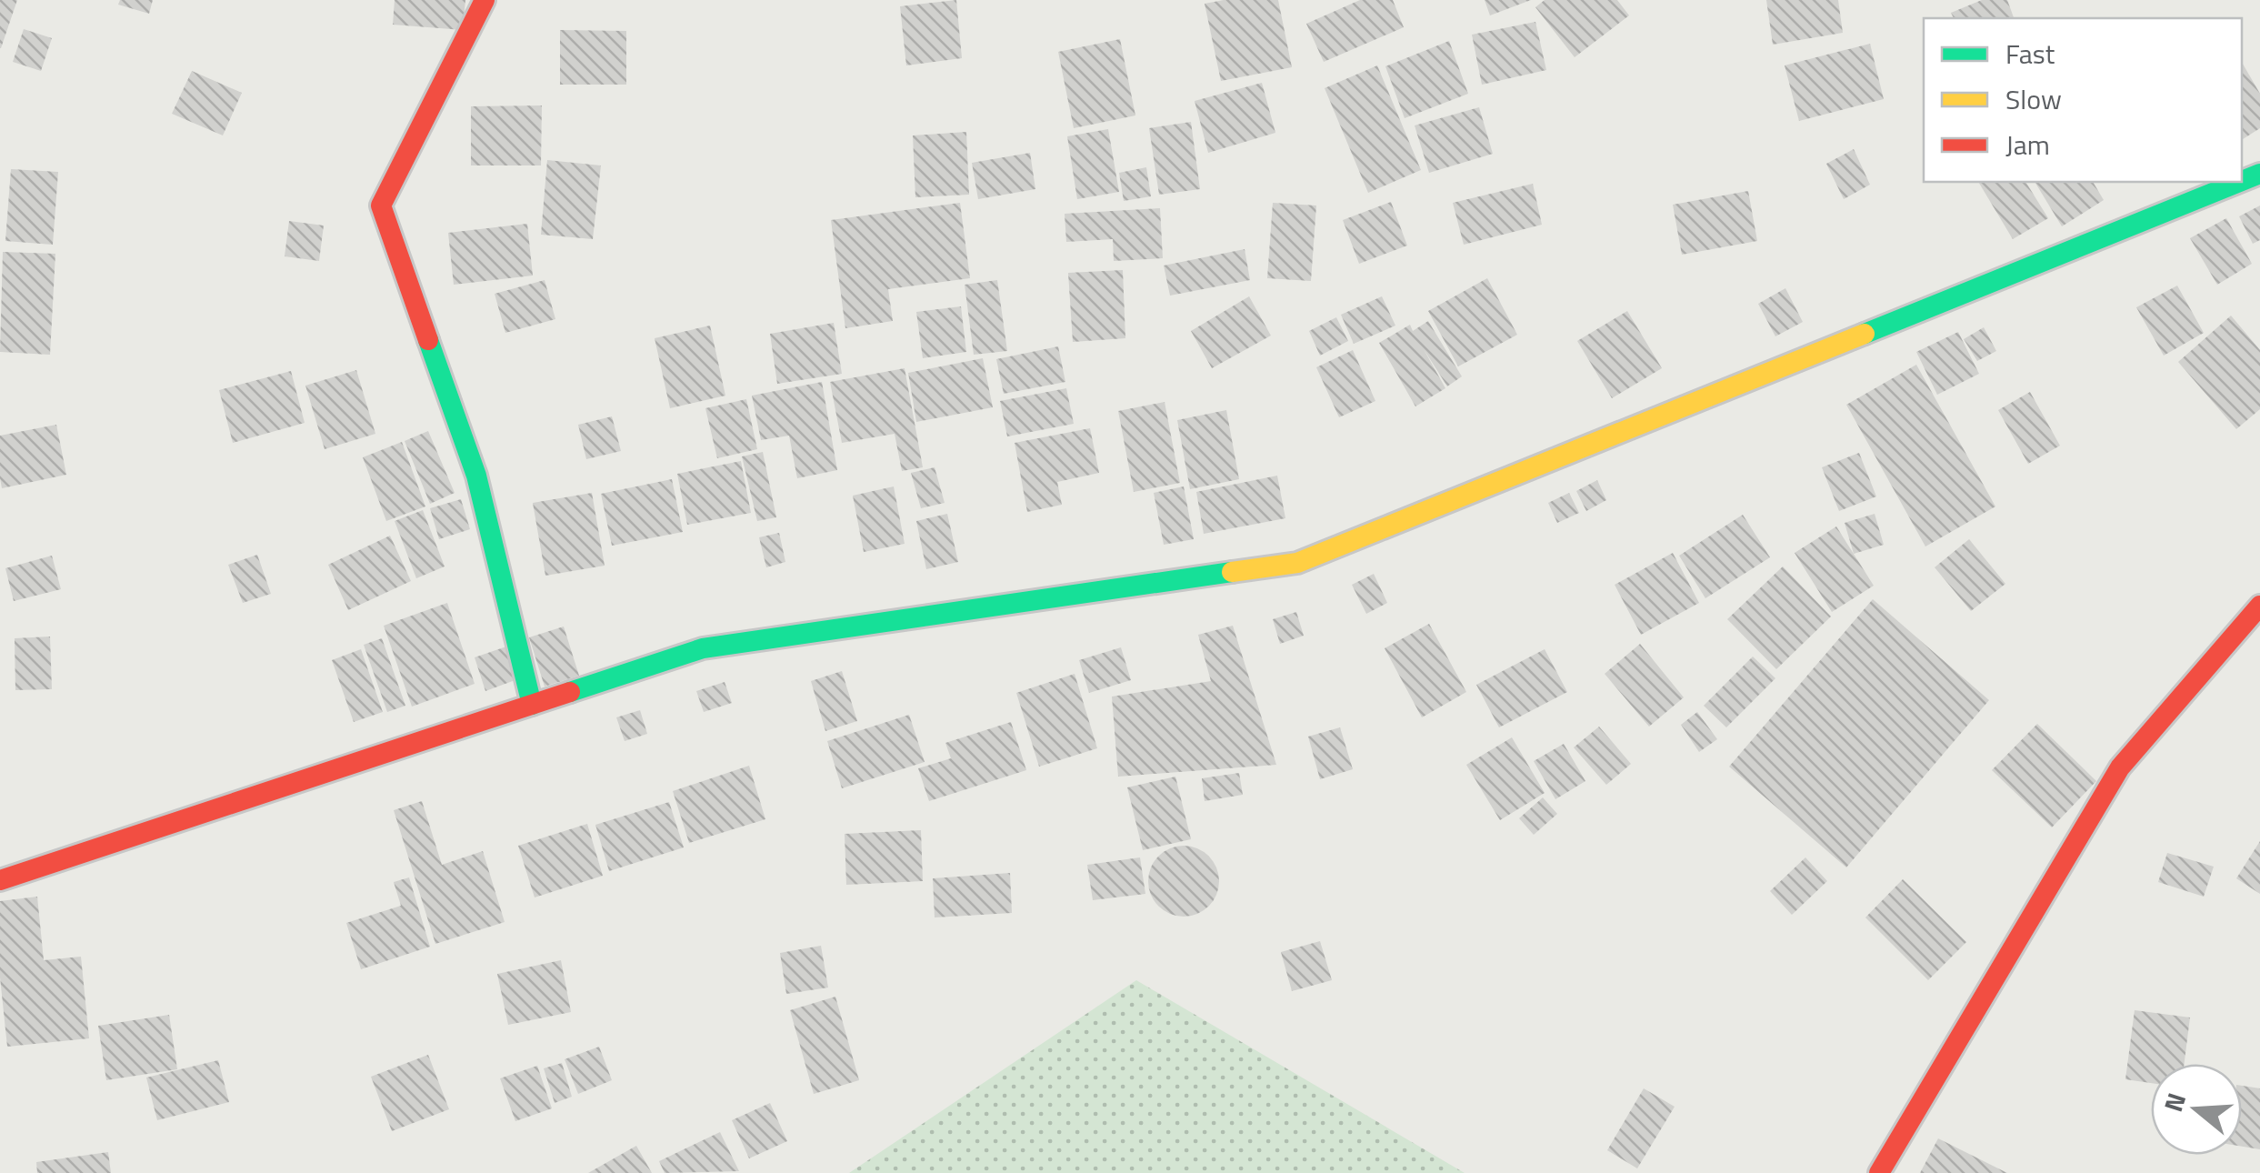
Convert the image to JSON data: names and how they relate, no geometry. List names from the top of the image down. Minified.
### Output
{"legend":["Fast","Slow","Jam"],"north":"left"}
